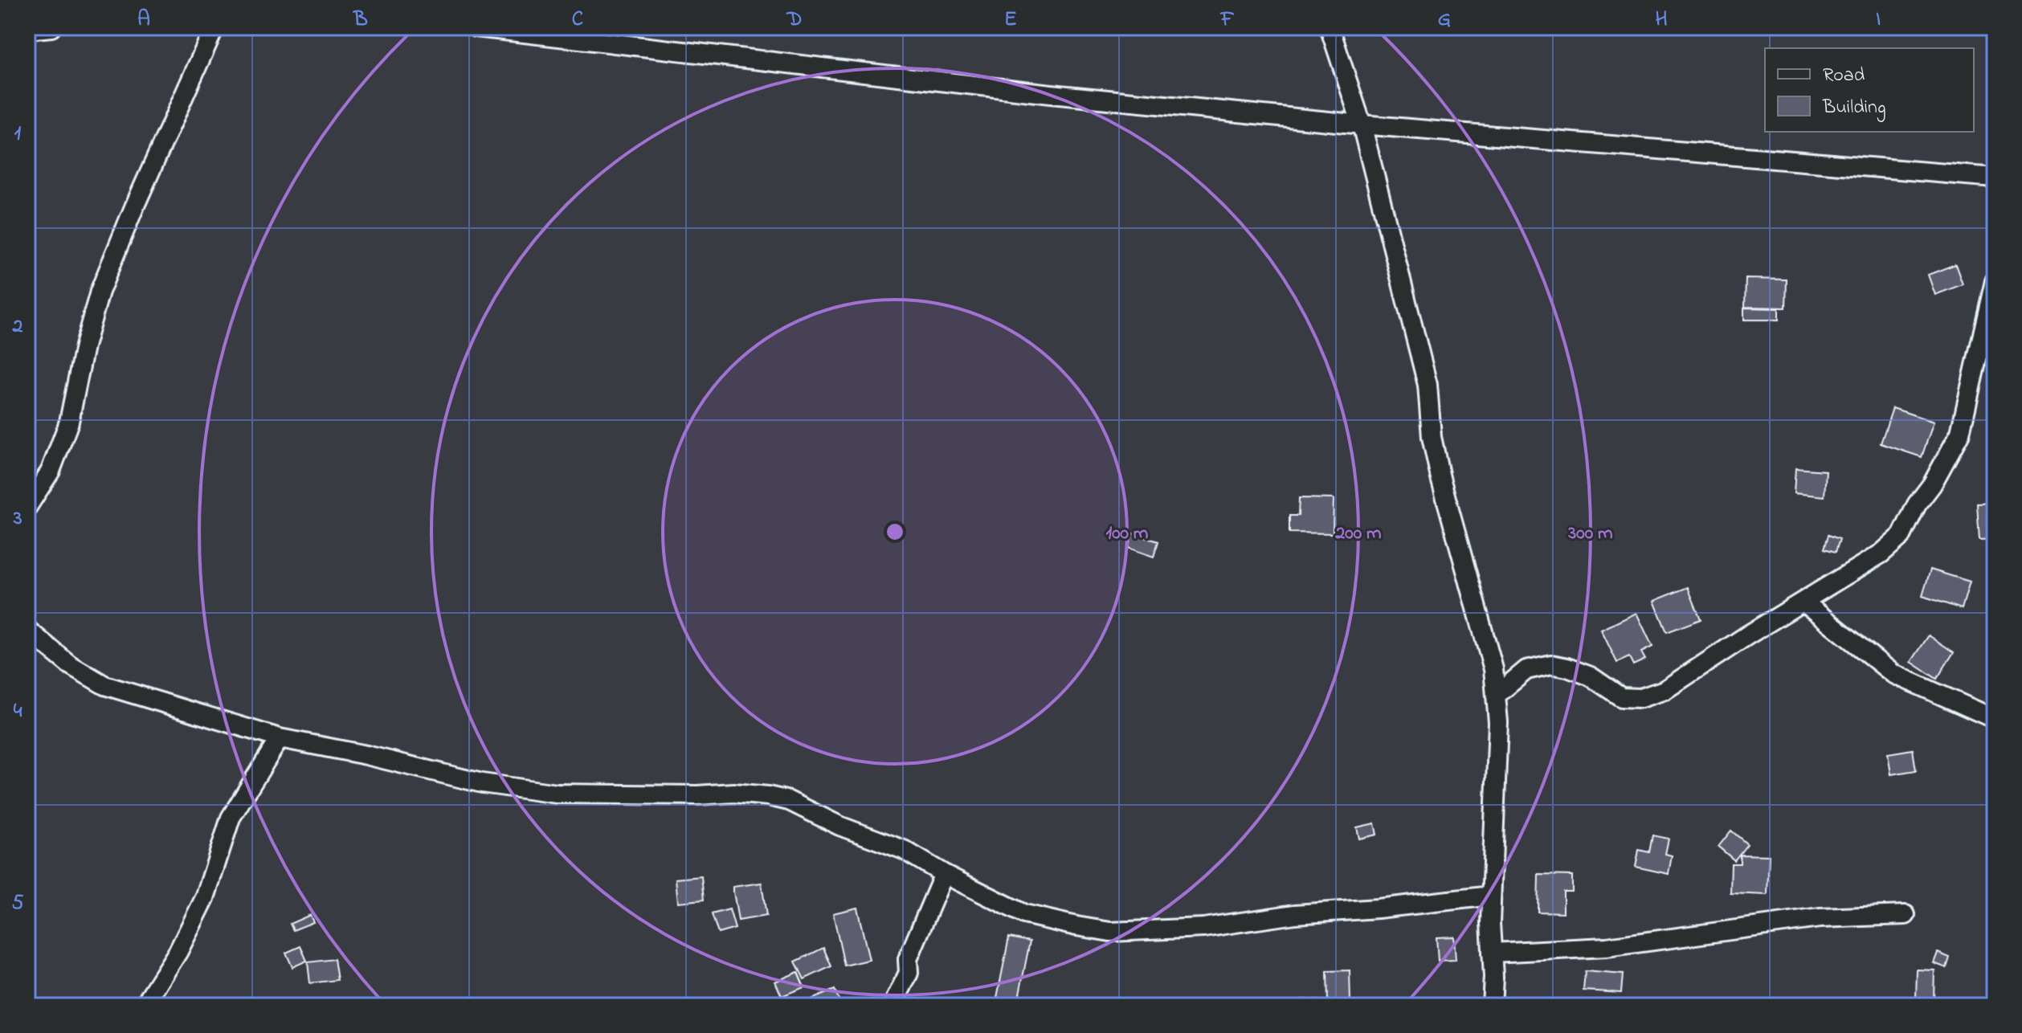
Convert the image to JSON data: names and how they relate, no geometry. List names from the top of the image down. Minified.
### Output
{"legend":["Road","Building"],"grid":{"columns":["A","B","C","D","E","F","G","H","I"],"rows":["1","2","3","4","5"]},"rings":["100 m","200 m","300 m"]}
